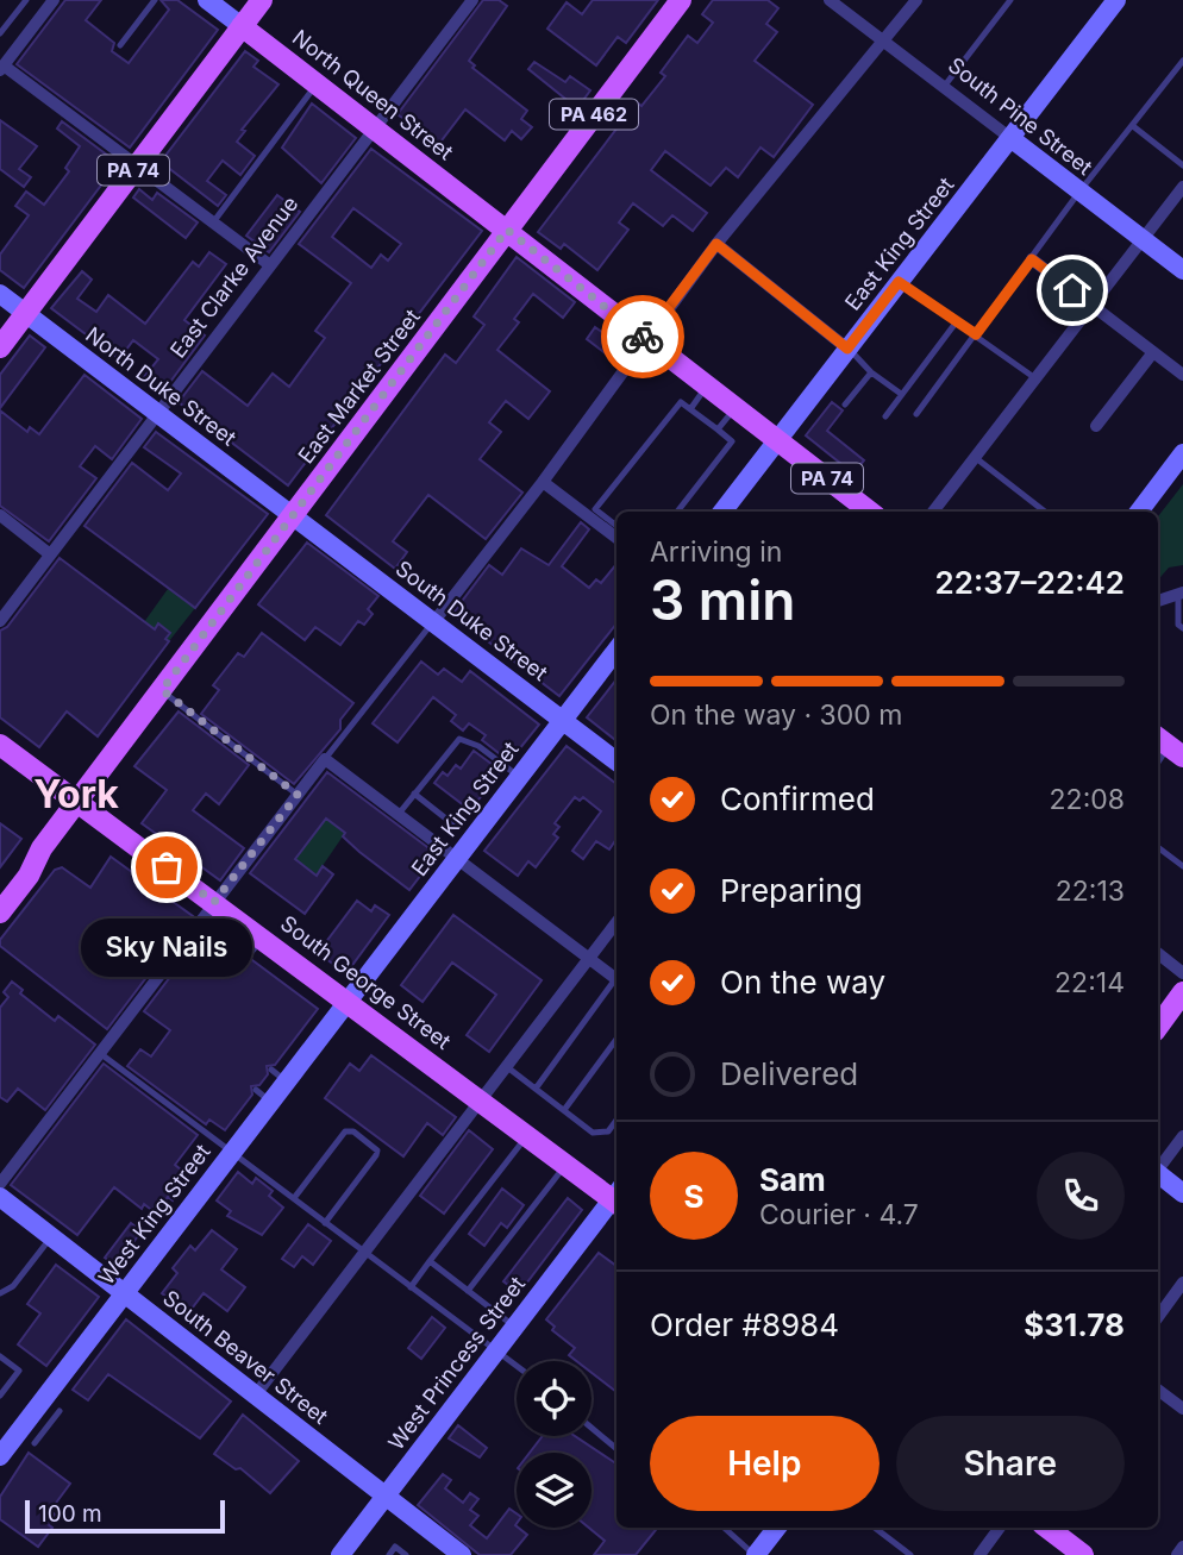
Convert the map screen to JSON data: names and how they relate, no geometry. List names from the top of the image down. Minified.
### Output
{"streets":{"main road":["North Queen Street","PA 462","PA 74","East Market Street","South George Street"],"street":["South Pine Street","East King Street","East Clarke Avenue","North Duke Street","South Duke Street","West King Street","South Beaver Street","West Princess Street"]},"crossings":[["North Queen Street","PA 74"],["North Queen Street","East Clarke Avenue"],["North Queen Street","East Market Street"],["South Pine Street","East King Street"],["PA 74","East King Street"],["PA 74","North Duke Street"],["PA 74","East Market Street"],["East King Street","South Duke Street"],["East King Street","South George Street"],["East King Street","West King Street"],["East Clarke Avenue","North Duke Street"],["North Duke Street","East Market Street"],["North Duke Street","South Duke Street"],["East Market Street","South Duke Street"],["East Market Street","South George Street"],["South George Street","West King Street"],["West King Street","South Beaver Street"],["South Beaver Street","West Princess Street"]],"districts":["York"],"places":["Sky Nails"],"scale_bar":"100 m","page":{"heading":["3 min","Arriving in","22:37–22:42"],"panel":["Sam","Courier · 4.7","Order #8984","$31.78"],"bar":"On the way · 300 m","list":[["Confirmed","22:08"],["Preparing","22:13"],["On the way","22:14"],"Delivered"],"bubble":"Sky Nails","round":"S","buttons":["Help","Share"],"scale":"100 m"}}
